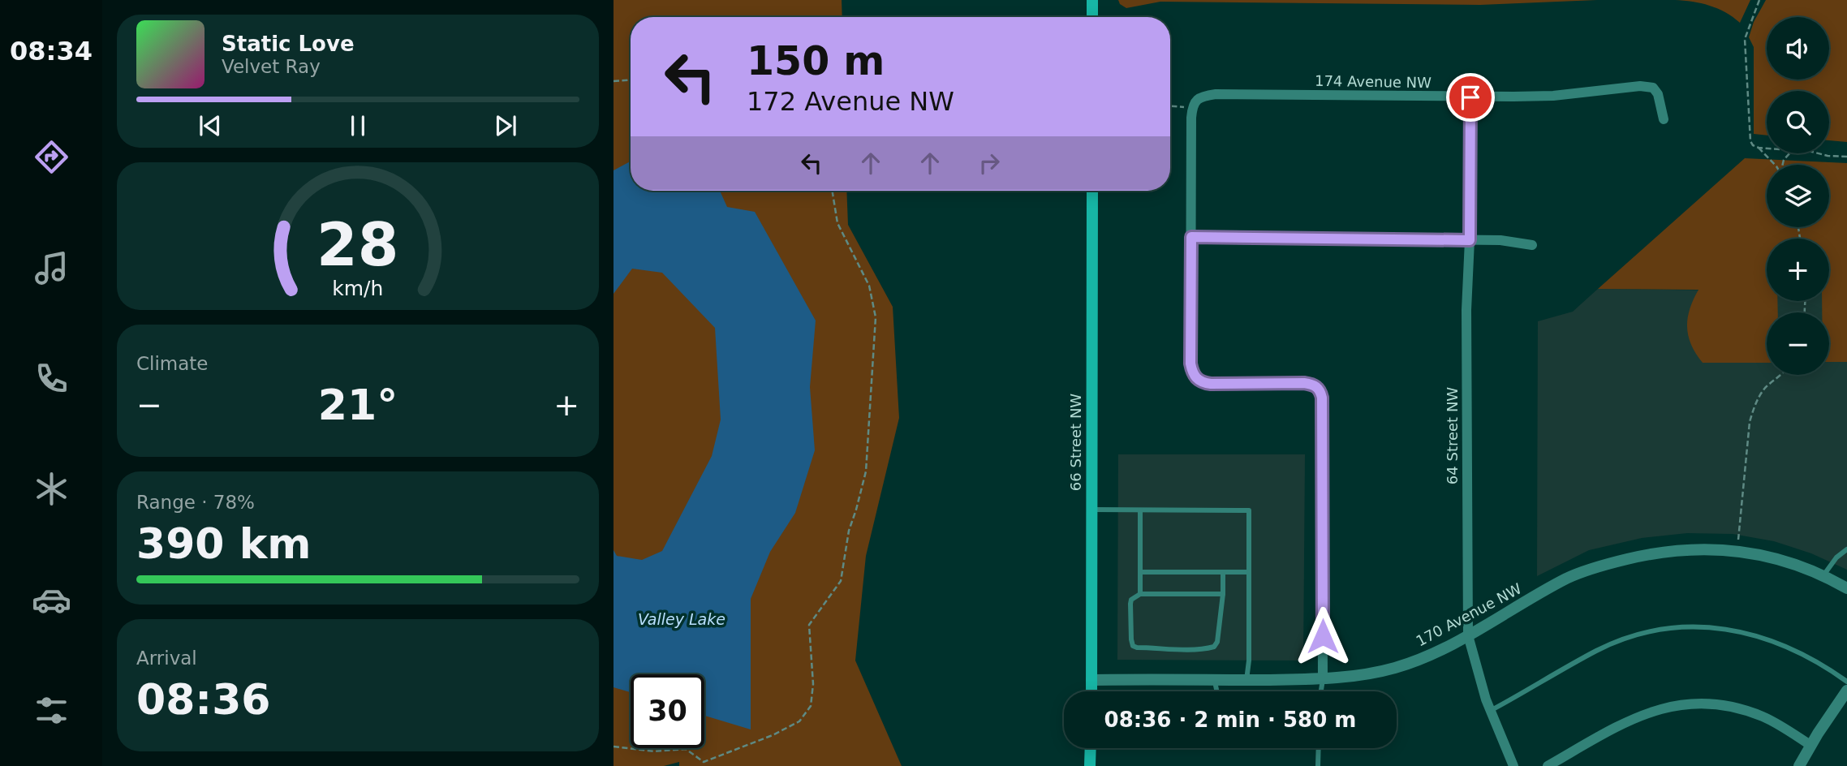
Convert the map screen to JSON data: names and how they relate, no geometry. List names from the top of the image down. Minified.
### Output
{"streets":{"main road":["66 Street NW"],"street":["174 Avenue NW","64 Street NW","170 Avenue NW"]},"crossings":[["174 Avenue NW","64 Street NW"],["64 Street NW","170 Avenue NW"],["66 Street NW","170 Avenue NW"]],"water":["Valley Lake"],"page":{"tabs":"08:34","map_buttons":["+","−"],"turn":["150 m","172 Avenue NW"],"song":["Static Love","Velvet Ray"],"tile":["Climate",["Range · 78%","390 km"],["Arrival","08:36"]],"heat":["−","21°","+"],"limit":"30","trip":"08:36 · 2 min · 580 m","gauge":["28","km/h"]}}
